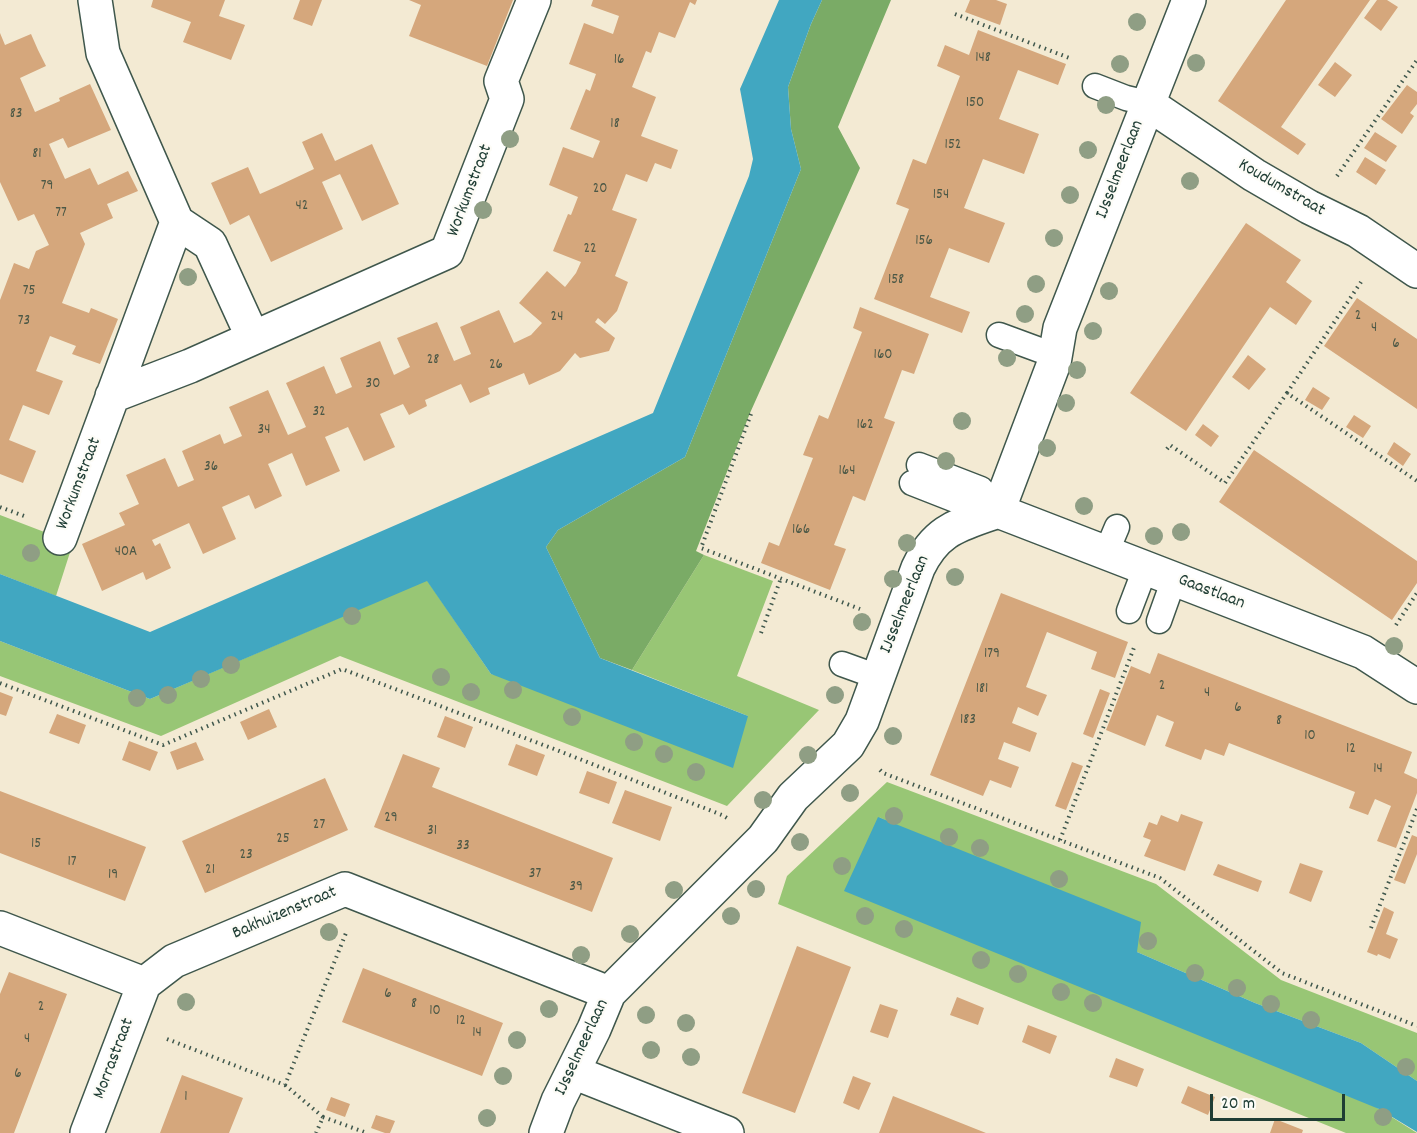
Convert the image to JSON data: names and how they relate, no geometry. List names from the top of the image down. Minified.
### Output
{"streets":{"street":["IJsselmeerlaan","Koudumstraat","Workumstraat","Gaastlaan","Bakhuizenstraat","Morrastraat"]},"crossings":[["IJsselmeerlaan","Koudumstraat"],["IJsselmeerlaan","Gaastlaan"],["IJsselmeerlaan","Bakhuizenstraat"],["Bakhuizenstraat","Morrastraat"]],"house_numbers":["148","16","150","83","18","152","81","79","20","154","42","77","156","22","158","75","2","24","73","4","6","160","28","26","30","32","162","34","36","164","166","40A","179","2","181","4","6","183","8","10","12","14","29","27","31","25","15","33","23","17","21","37","19","39","6","8","2","10","12","14","4","6","1"],"scale_bar":"20 m"}
